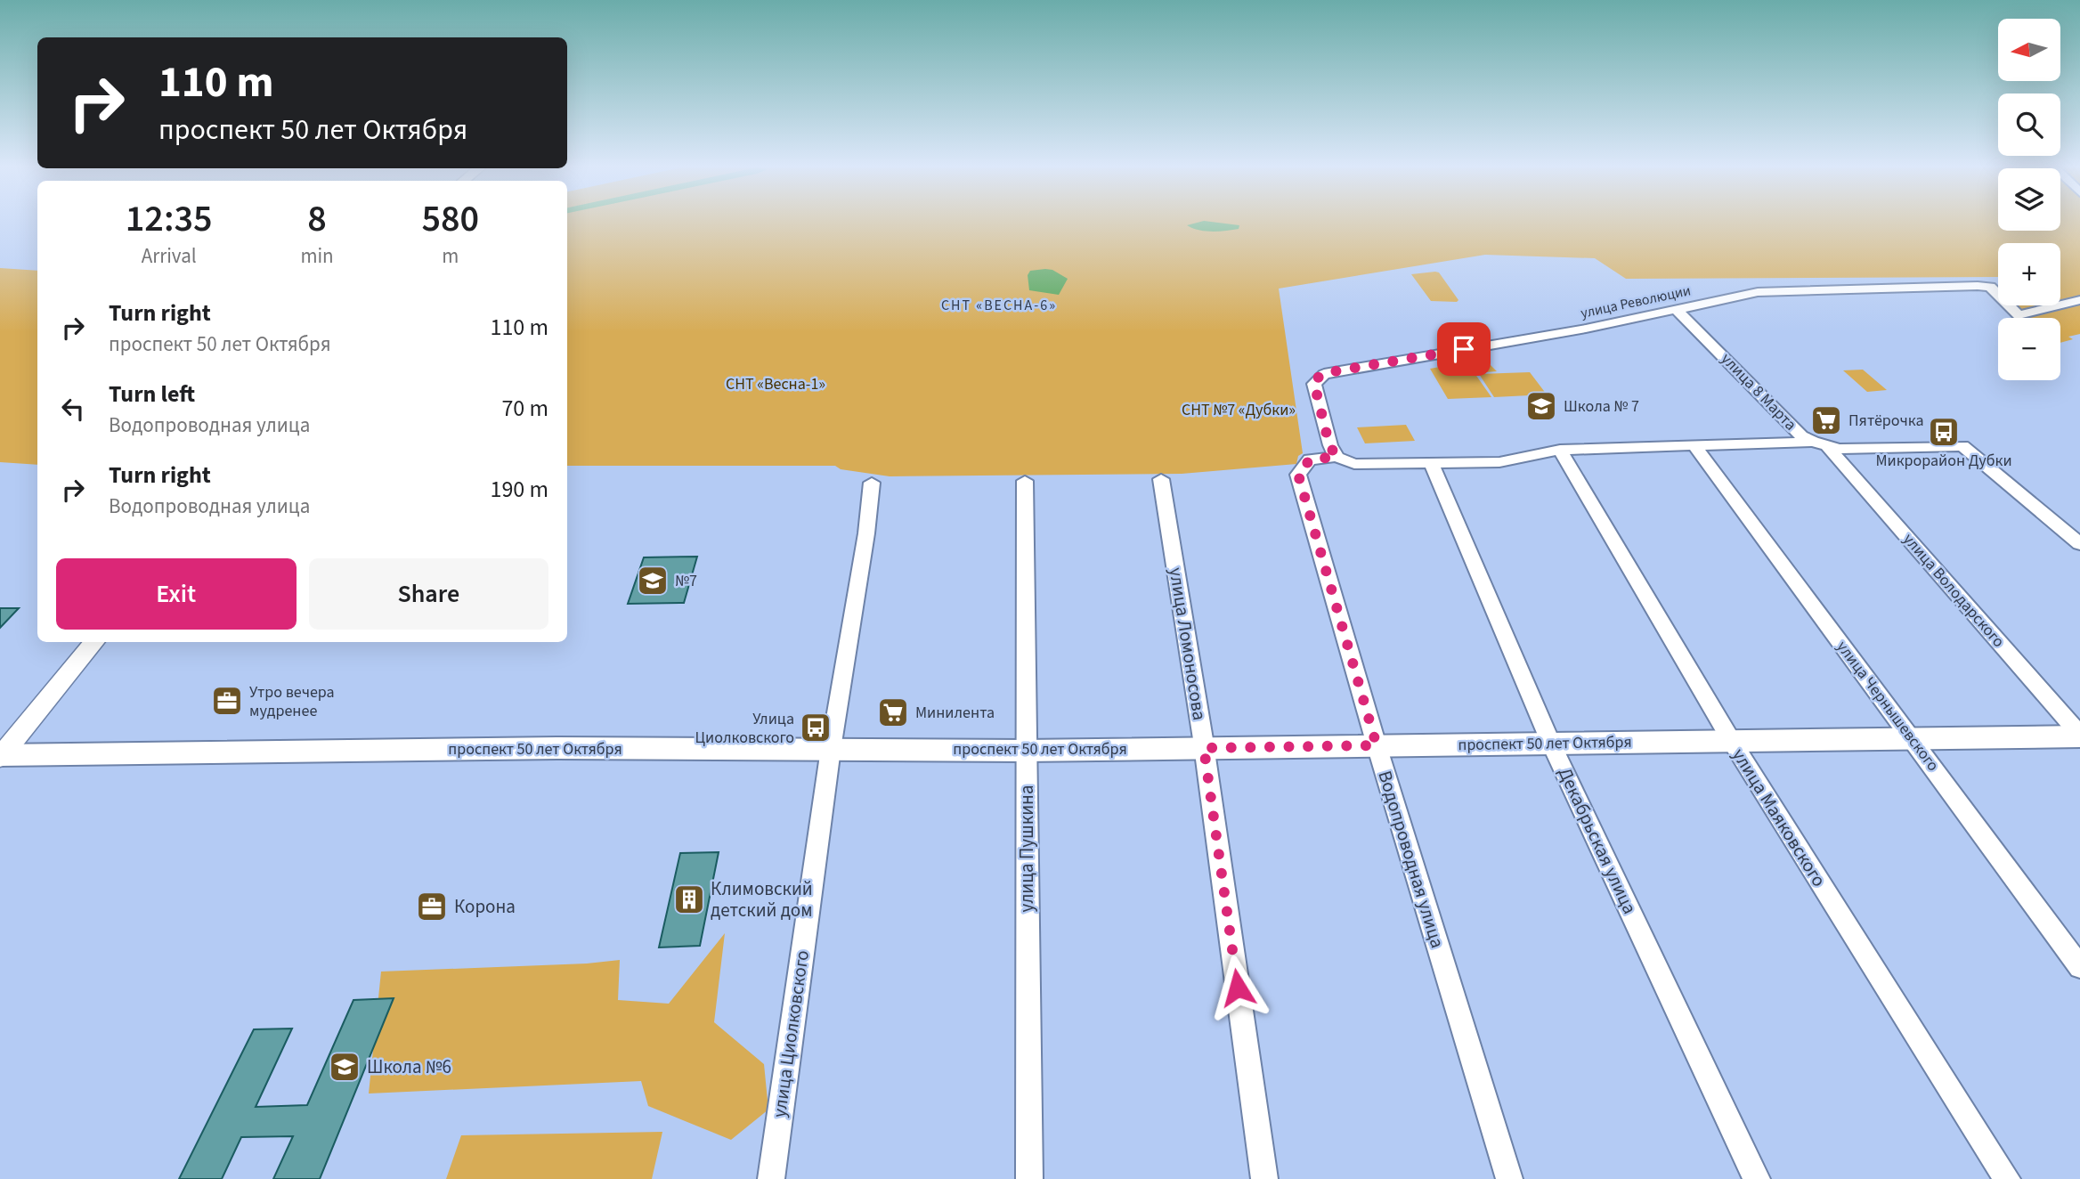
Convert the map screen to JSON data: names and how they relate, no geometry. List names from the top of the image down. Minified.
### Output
{"streets":{"main road":["проспект 50 лет Октября"],"street":["улица Революции","улица 8 Марта","улица Володарского","улица Ломоносова","улица Чернышевского","улица Маяковского","Декабрьская улица","улица Пушкина","Водопроводная улица","улица Циолковского"]},"crossings":[["улица Революции","улица 8 Марта"],["улица Революции","Водопроводная улица"],["улица 8 Марта","улица Володарского"],["улица Володарского","проспект 50 лет Октября"],["улица Ломоносова","проспект 50 лет Октября"],["улица Чернышевского","проспект 50 лет Октября"],["проспект 50 лет Октября","улица Маяковского"],["проспект 50 лет Октября","Декабрьская улица"],["проспект 50 лет Октября","улица Пушкина"],["проспект 50 лет Октября","Водопроводная улица"],["проспект 50 лет Октября","улица Циолковского"]],"districts":["СНТ «ВЕСНА-6»"],"parks":["СНТ «Весна-1»","СНТ №7 «Дубки»"],"places":{"school or university":["Школа № 7","№7","Школа №6"],"supermarket":["Пятёрочка","Минилента"],"bus stop":["Микрорайон Дубки","Улица Циолковского"],"office":["Утро вечера мудренее","Корона"],"building":["Климовский детский дом"]},"north":"left","page":{"map_buttons":["+","−"],"turn":["110 m","проспект 50 лет Октября"],"eta":["12:35","Arrival","8","min","580","m"],"list":[{"name":"Turn right","note":"проспект 50 лет Октября","value":"110 m"},{"name":"Turn left","note":"Водопроводная улица","value":"70 m"},{"name":"Turn right","note":"Водопроводная улица","value":"190 m"}],"buttons":["Exit","Share"]}}
